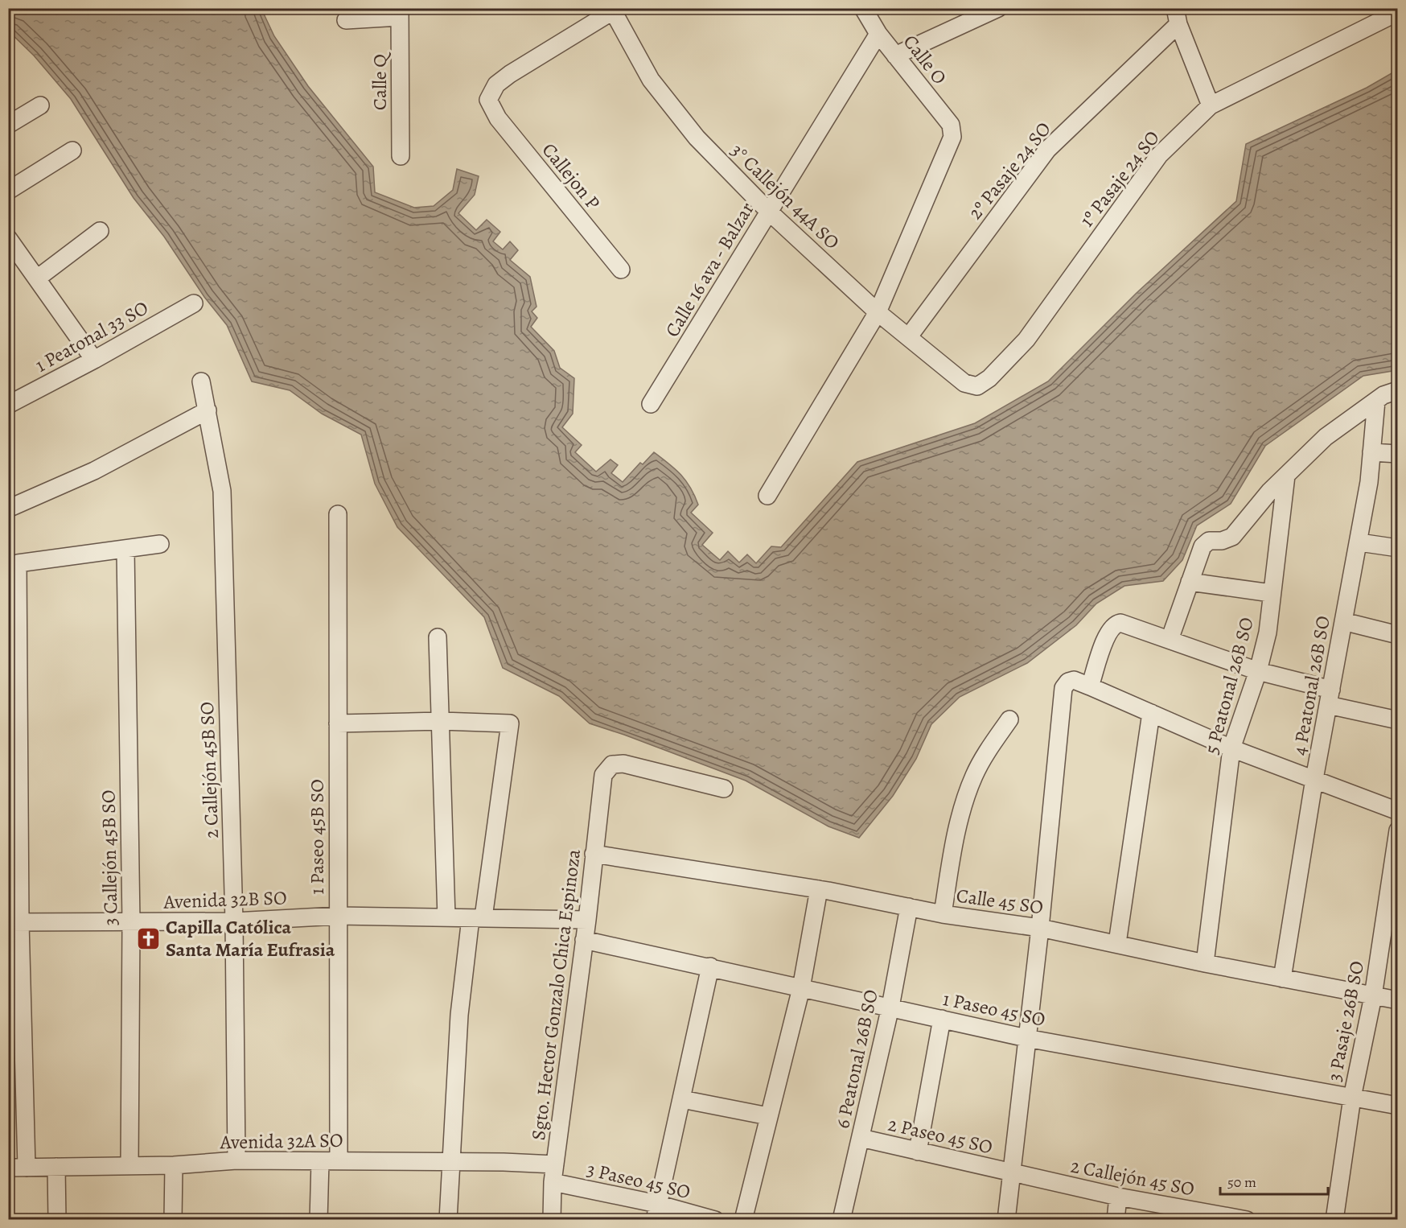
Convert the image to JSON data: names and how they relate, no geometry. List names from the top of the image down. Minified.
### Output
{"streets":{"street":["Calle O","Calle Q","2º Pasaje 24 SO","Callejon P","1º Pasaje 24 SO","3° Callejón 44A SO","Calle 16 ava - Balzar","1 Peatonal 33 SO","5 Peatonal 26B SO","4 Peatonal 26B SO","2 Callejón 45B SO","1 Paseo 45B SO","3 Callejón 45B SO","Avenida 32B SO","Calle 45 SO","Sgto. Hector Gonzalo Chica Espinoza","1 Paseo 45 SO","3 Pasaje 26B SO","6 Peatonal 26B SO","2 Paseo 45 SO","Avenida 32A SO","2 Callejón 45 SO","3 Paseo 45 SO"]},"crossings":[["Calle O","3° Callejón 44A SO"],["Calle O","Calle 16 ava - Balzar"],["2º Pasaje 24 SO","3° Callejón 44A SO"],["Callejon P","3° Callejón 44A SO"],["1º Pasaje 24 SO","3° Callejón 44A SO"],["3° Callejón 44A SO","Calle 16 ava - Balzar"],["5 Peatonal 26B SO","Calle 45 SO"],["4 Peatonal 26B SO","Calle 45 SO"],["2 Callejón 45B SO","Avenida 32B SO"],["2 Callejón 45B SO","Avenida 32A SO"],["1 Paseo 45B SO","Avenida 32B SO"],["1 Paseo 45B SO","Avenida 32A SO"],["3 Callejón 45B SO","Avenida 32B SO"],["3 Callejón 45B SO","Avenida 32A SO"],["Avenida 32B SO","Sgto. Hector Gonzalo Chica Espinoza"],["Calle 45 SO","Sgto. Hector Gonzalo Chica Espinoza"],["Calle 45 SO","3 Pasaje 26B SO"],["Calle 45 SO","6 Peatonal 26B SO"],["Sgto. Hector Gonzalo Chica Espinoza","1 Paseo 45 SO"],["Sgto. Hector Gonzalo Chica Espinoza","Avenida 32A SO"],["Sgto. Hector Gonzalo Chica Espinoza","3 Paseo 45 SO"],["1 Paseo 45 SO","3 Pasaje 26B SO"],["1 Paseo 45 SO","6 Peatonal 26B SO"],["6 Peatonal 26B SO","2 Paseo 45 SO"],["2 Paseo 45 SO","2 Callejón 45 SO"]],"places":{"church":["Capilla Católica Santa María Eufrasia"]},"scale_bar":"50 m"}
